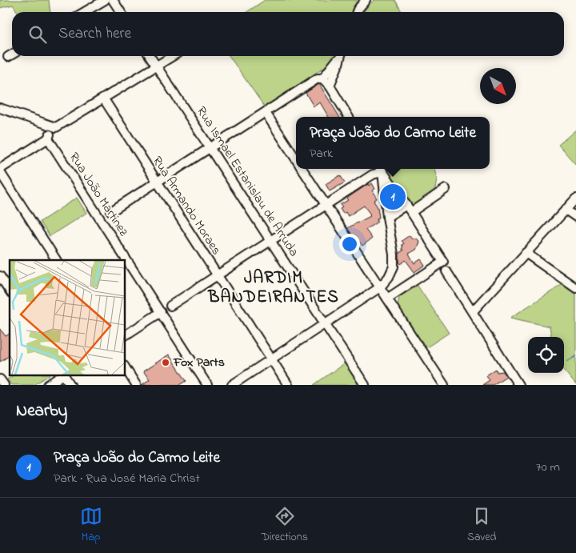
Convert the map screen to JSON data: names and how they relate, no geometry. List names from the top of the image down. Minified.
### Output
{"streets":{"street":["Rua Ismael Estanislau de Arruda","Rua João Martinez","Rua Armando Moraes"]},"districts":["JARDIM BANDEIRANTES"],"places":["Fox Parts"],"north":"bottom right","page":{"search":"Search here","popup":["Praça João do Carmo Leite","Park"],"pins":"1","heading":"Nearby","list":[{"mark":"1","name":"Praça João do Carmo Leite","note":"Park · Rua José Maria Christ","value":"70 m"}],"nav":["Map","Directions","Saved"]}}
